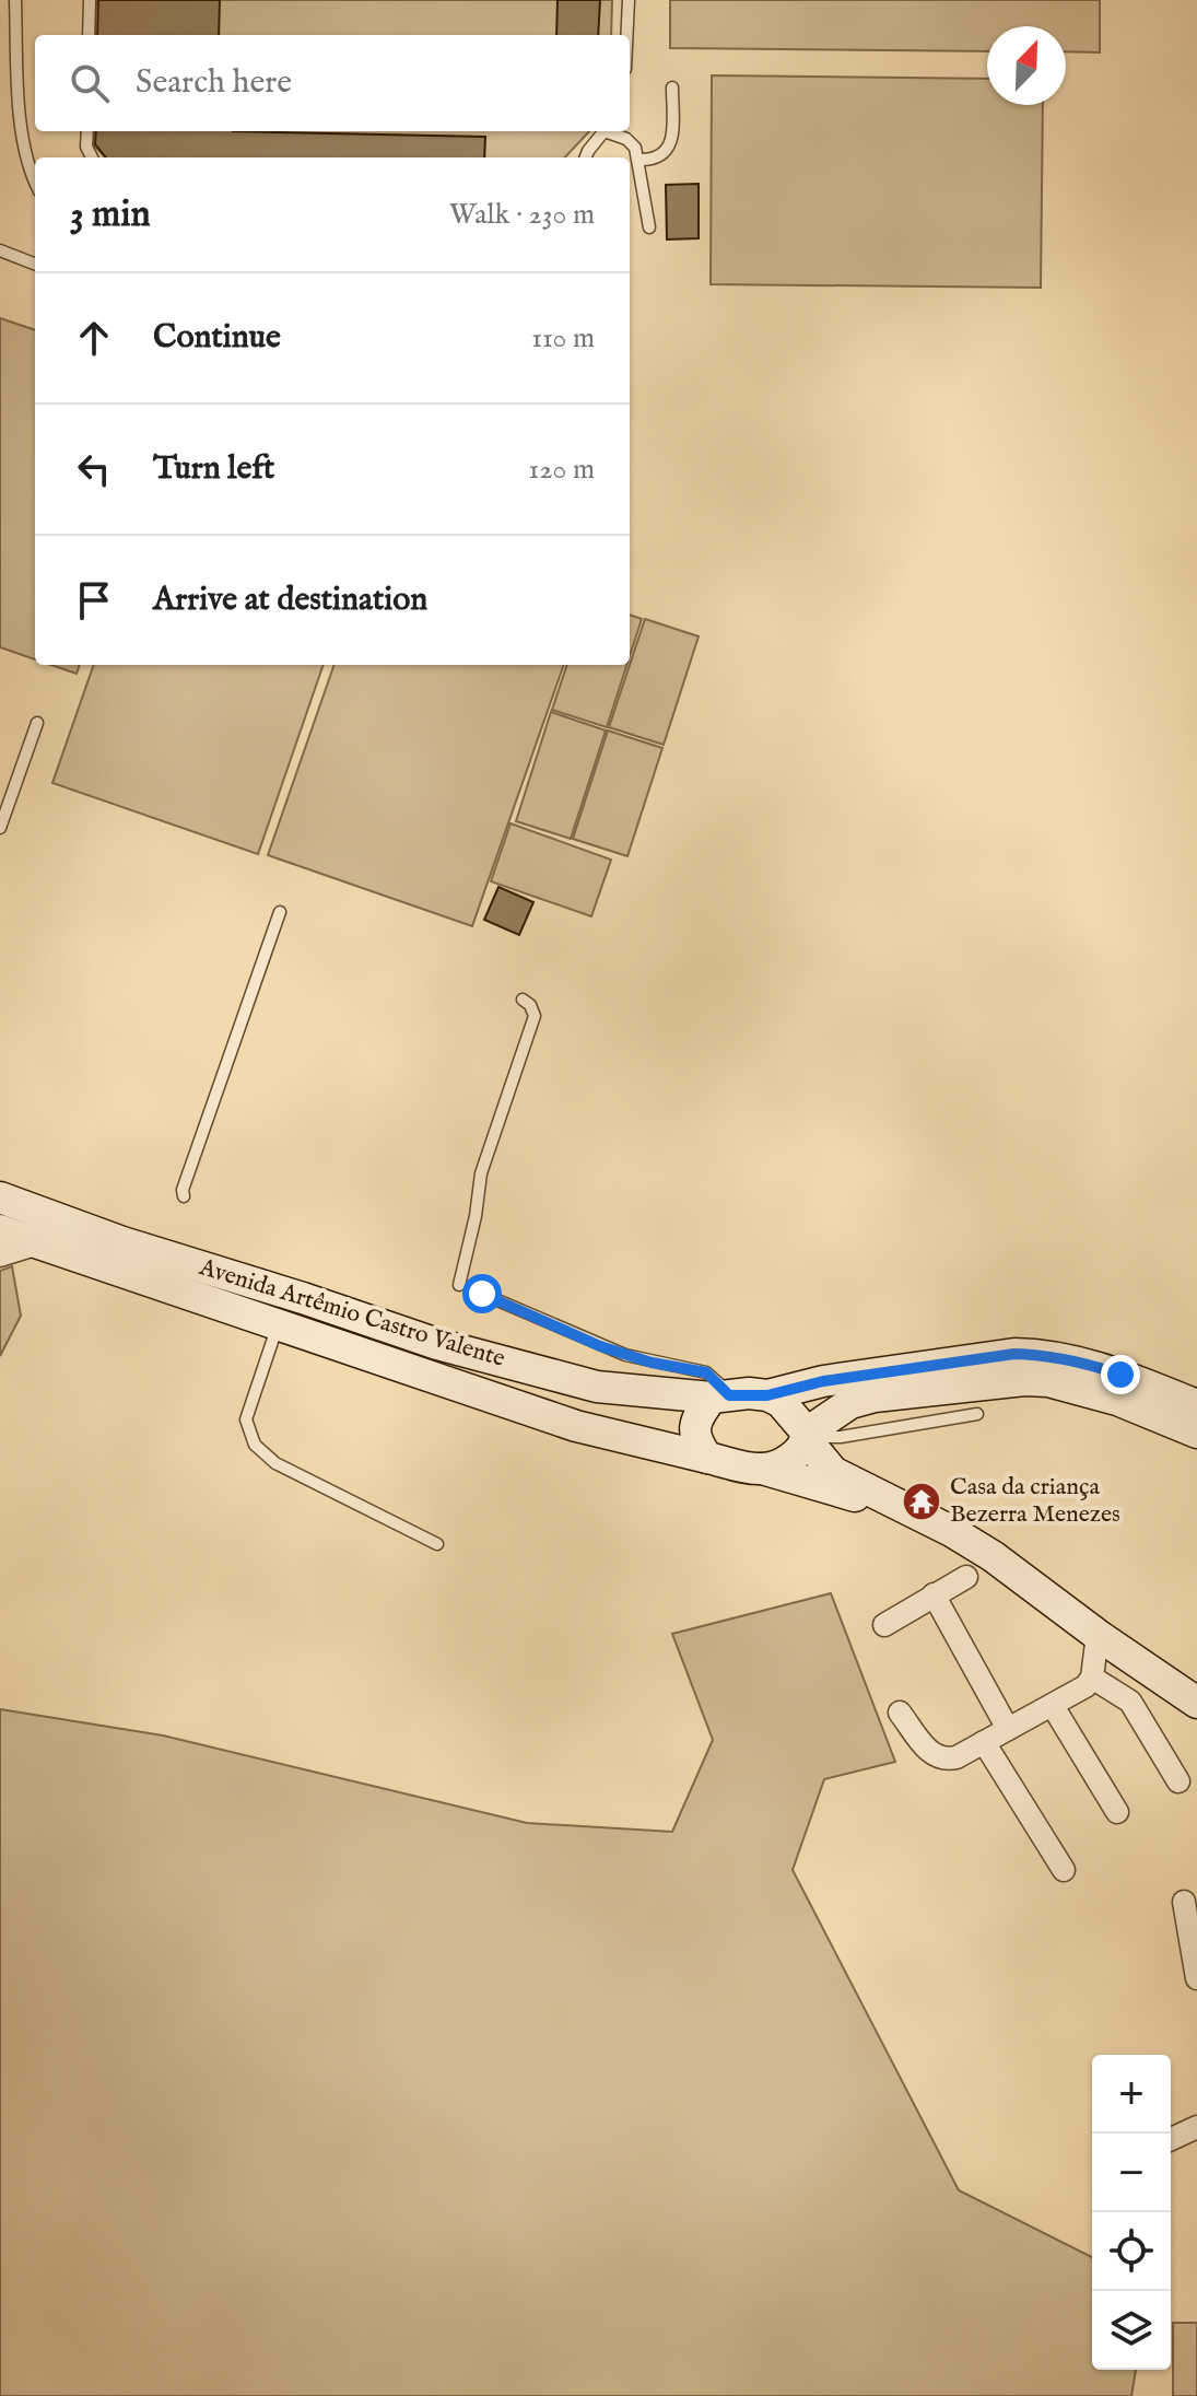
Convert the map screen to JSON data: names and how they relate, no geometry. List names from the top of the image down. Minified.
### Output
{"streets":{"main road":["Avenida Artêmio Castro Valente"]},"places":{"temple":["Casa da criança Bezerra Menezes"]},"north":"top right","page":{"search":"Search here","heading":["3 min","Walk · 230 m"],"list":[["Continue","110 m"],["Turn left","120 m"],"Arrive at destination"],"map_buttons":["+","−"]}}
